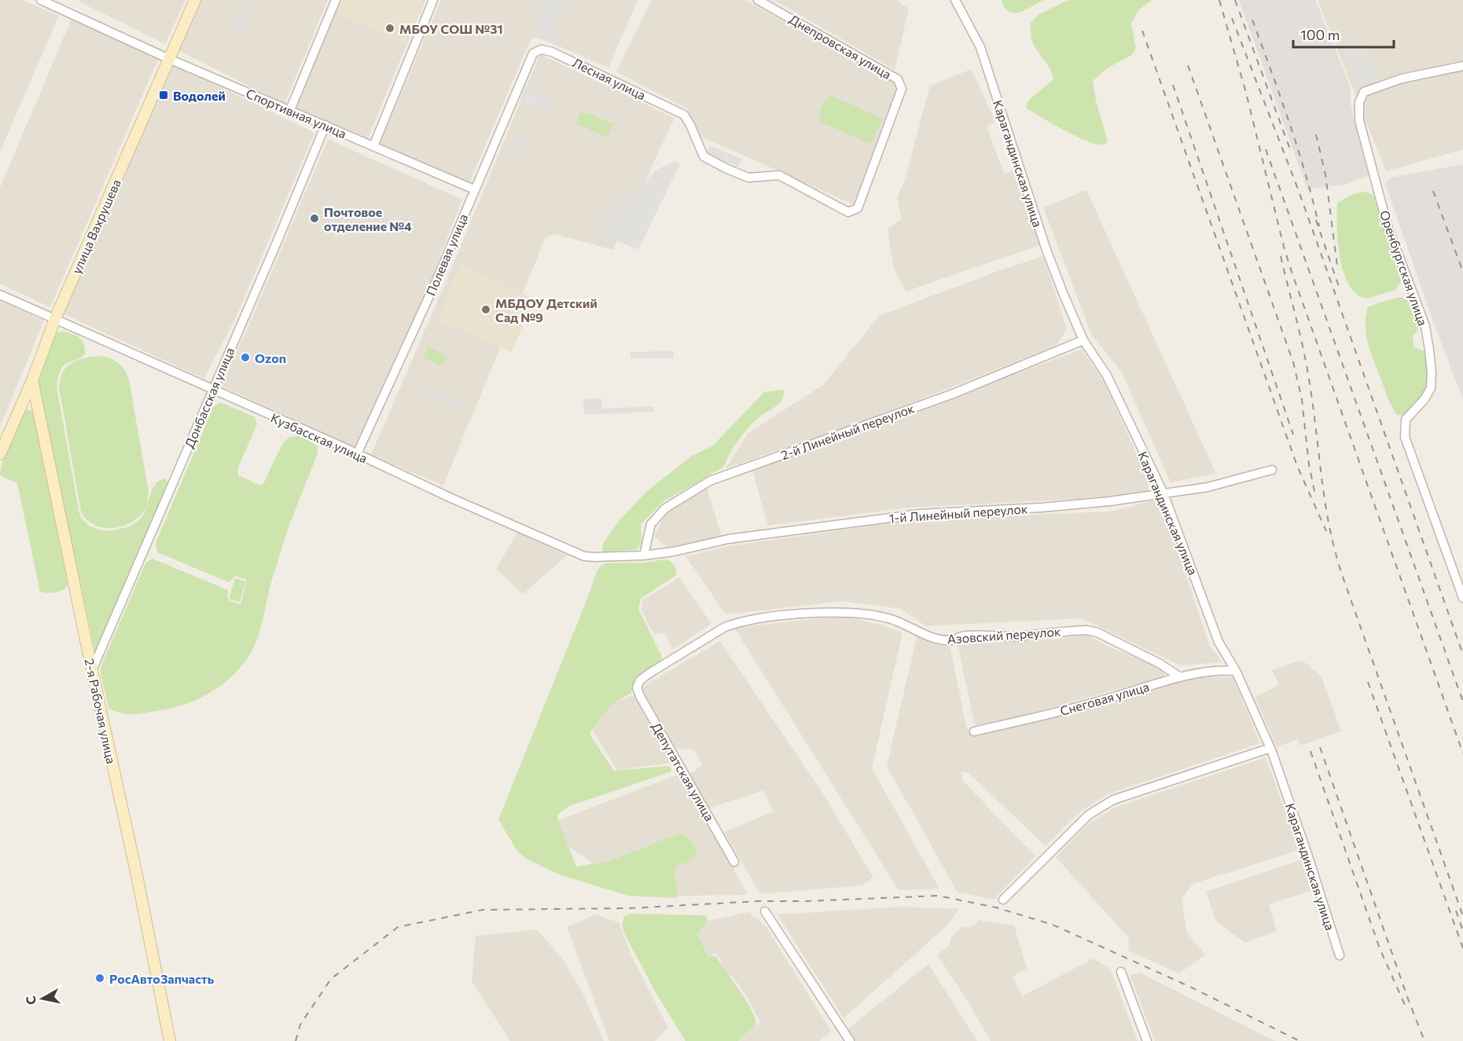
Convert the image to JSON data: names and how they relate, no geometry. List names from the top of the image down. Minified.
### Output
{"streets":{"main road":["улица Вахрушева","2-я Рабочая улица"],"street":["Днепровская улица","Лесная улица","Спортивная улица","Карагандинская улица","Полевая улица","Оренбургская улица","Донбасская улица","2-й Линейный переулок","Кузбасская улица","1-й Линейный переулок","Азовский переулок","Снеговая улица","Депутатская улица"]},"crossings":[["Днепровская улица","Лесная улица"],["Лесная улица","Полевая улица"],["Спортивная улица","улица Вахрушева"],["Спортивная улица","Полевая улица"],["Спортивная улица","Донбасская улица"],["Карагандинская улица","2-й Линейный переулок"],["Карагандинская улица","1-й Линейный переулок"],["Карагандинская улица","Снеговая улица"],["улица Вахрушева","Кузбасская улица"],["улица Вахрушева","2-я Рабочая улица"],["Полевая улица","Кузбасская улица"],["Донбасская улица","Кузбасская улица"],["Донбасская улица","2-я Рабочая улица"],["2-й Линейный переулок","Кузбасская улица"],["2-й Линейный переулок","1-й Линейный переулок"],["Кузбасская улица","1-й Линейный переулок"],["Азовский переулок","Снеговая улица"],["Азовский переулок","Депутатская улица"]],"places":{"other":["МБОУ СОШ №31","Почтовое отделение №4","МБДОУ Детский Сад №9","Ozon","РосАвтоЗапчасть"],"transit":["Водолей"]},"scale_bar":"100 m","north":"left"}
